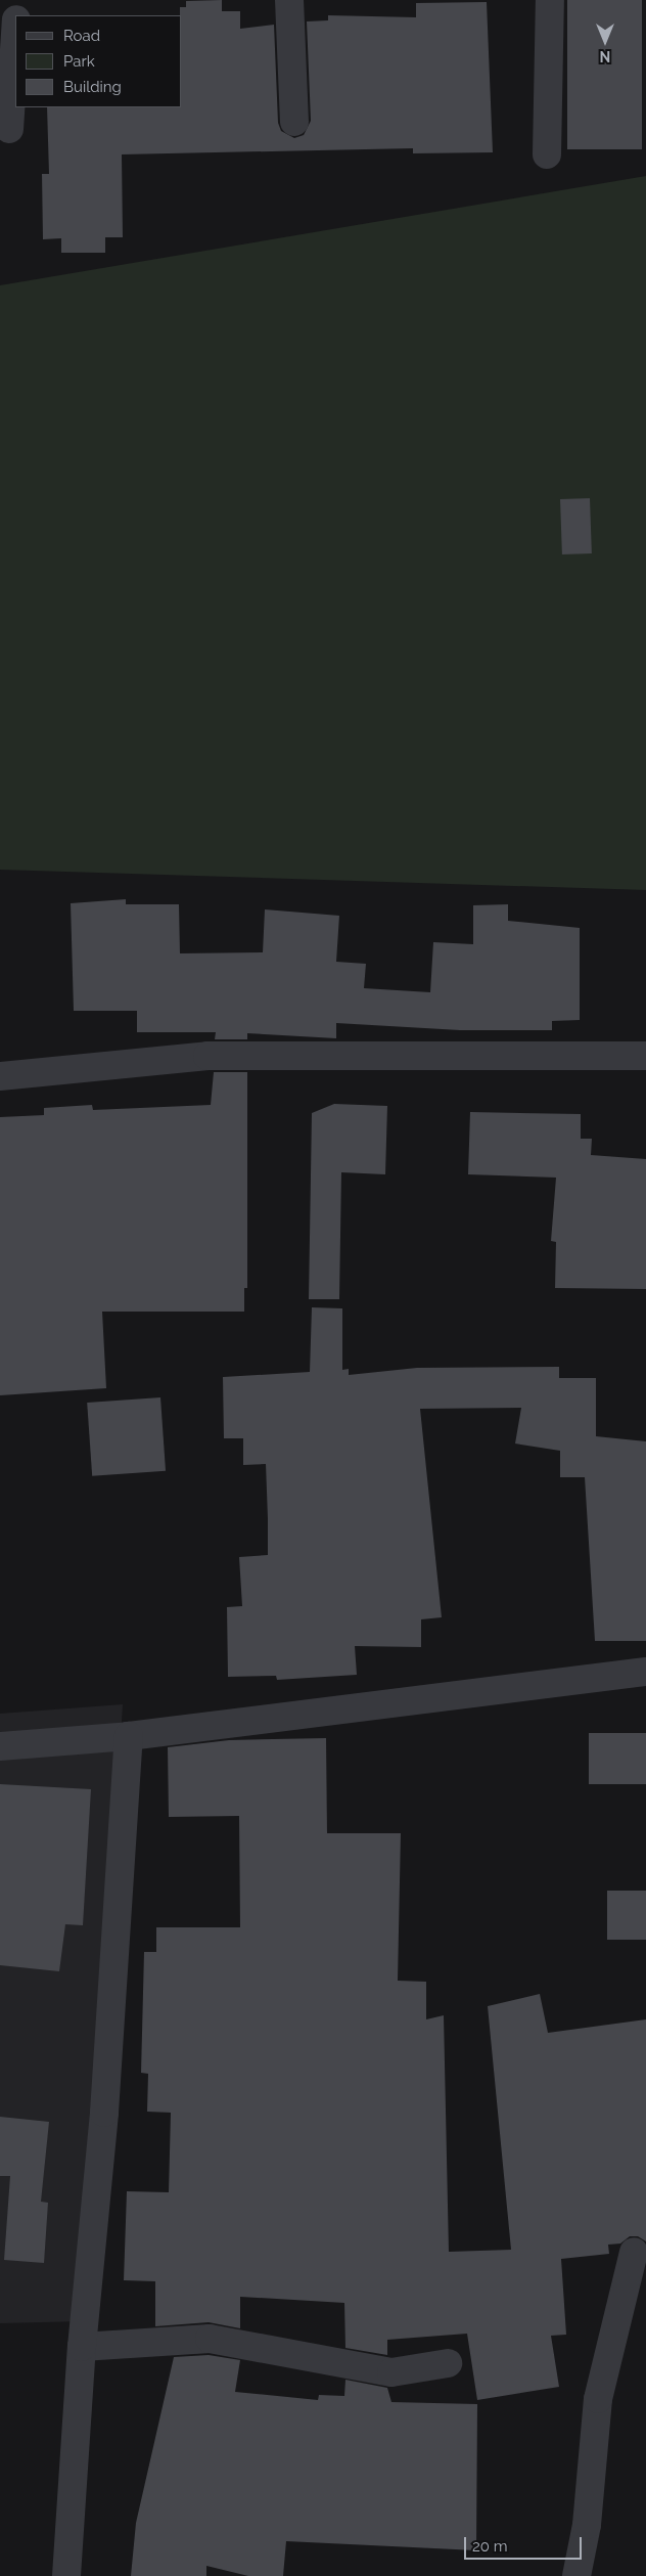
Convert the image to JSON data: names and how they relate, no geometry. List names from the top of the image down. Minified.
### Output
{"legend":["Road","Park","Building"],"scale_bar":"20 m","north":"bottom"}
